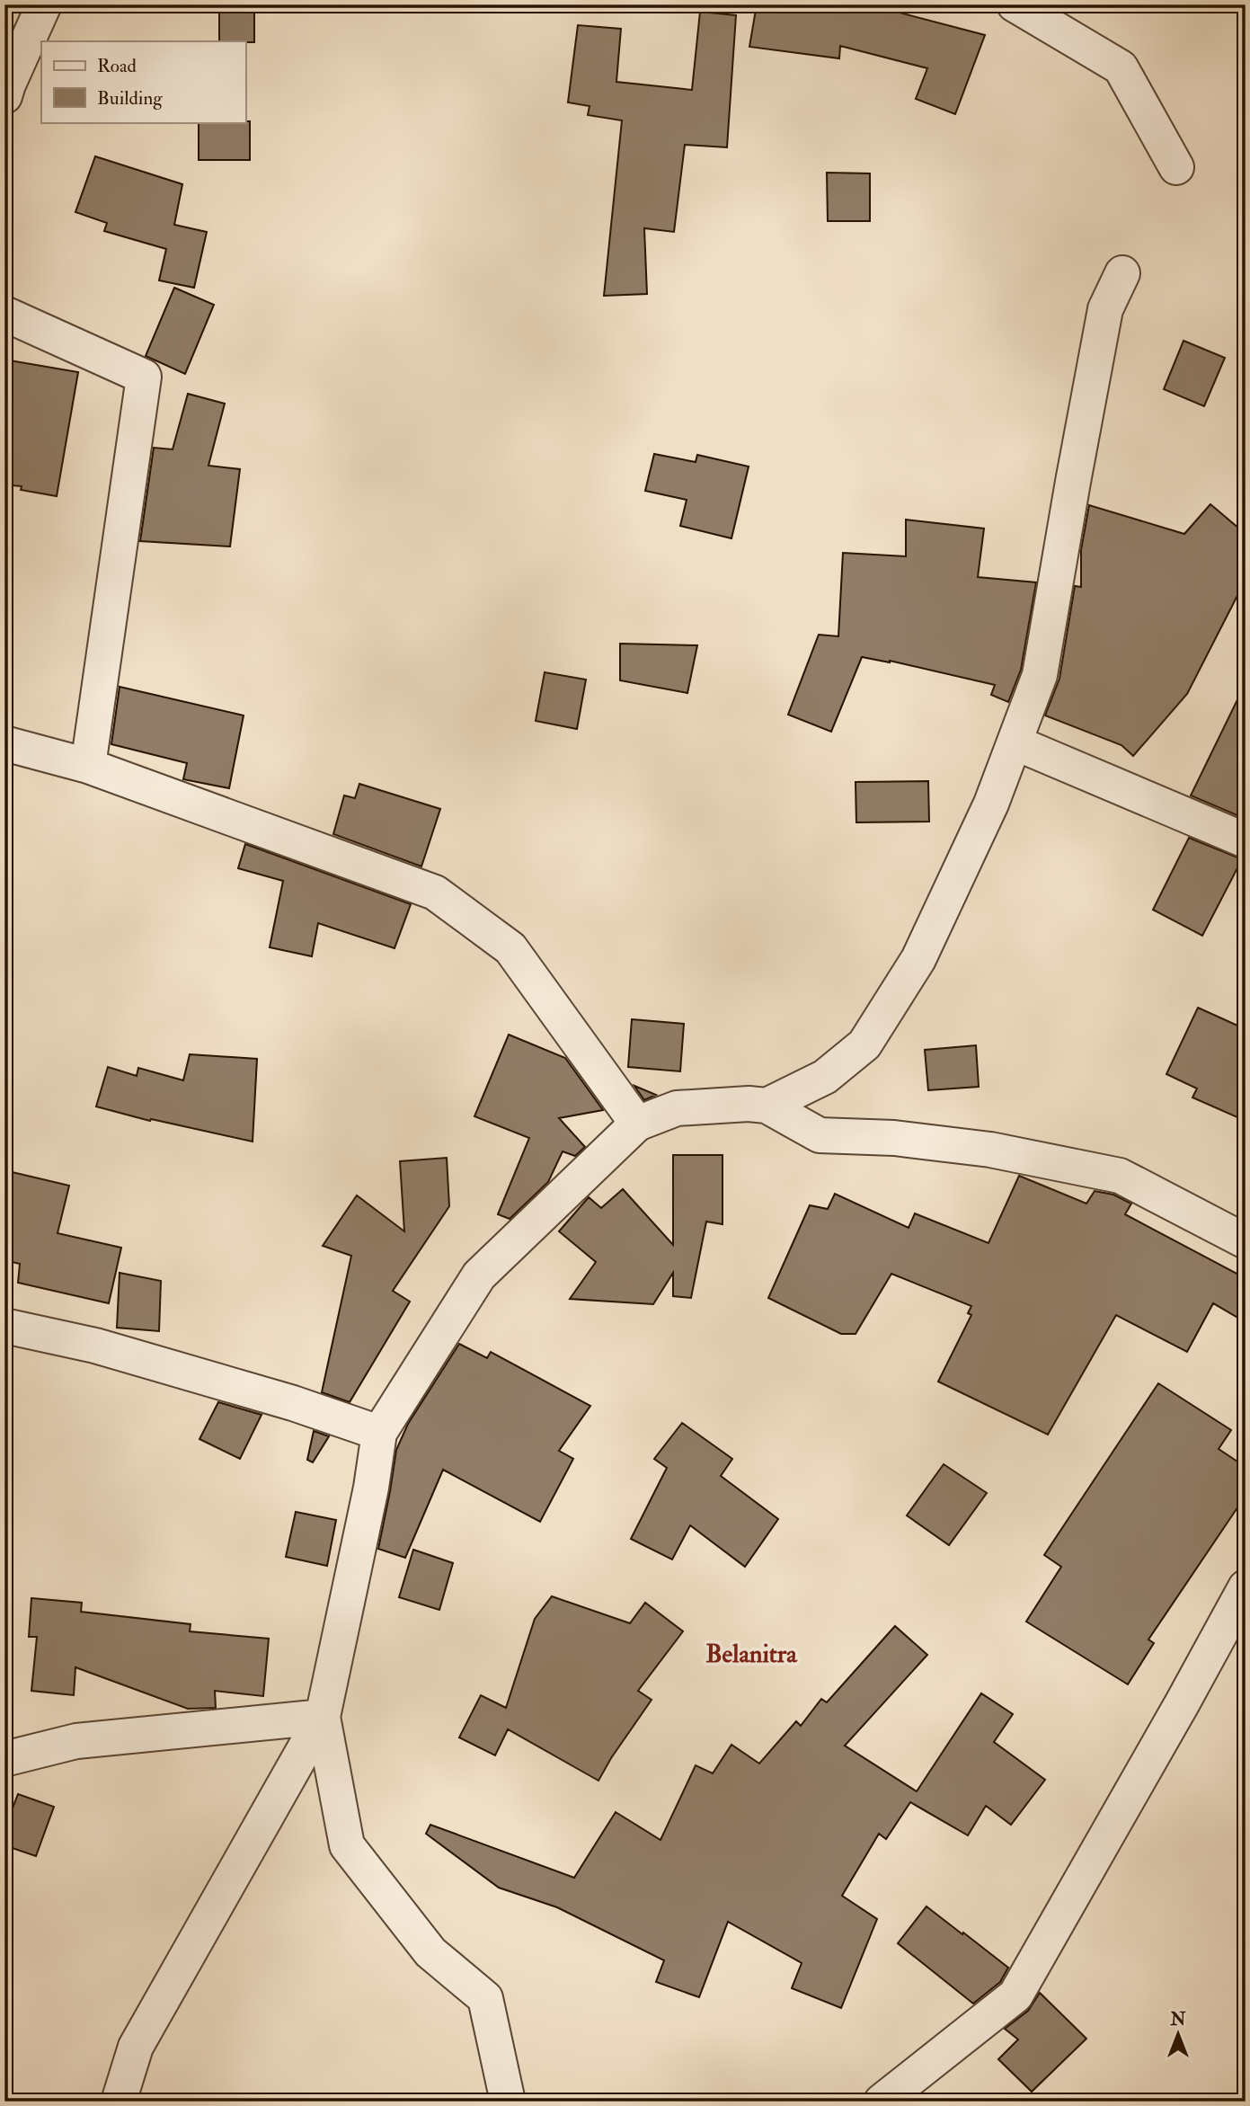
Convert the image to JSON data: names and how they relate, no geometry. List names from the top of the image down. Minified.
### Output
{"districts":["Belanitra"],"legend":["Road","Building"],"north":"top"}
